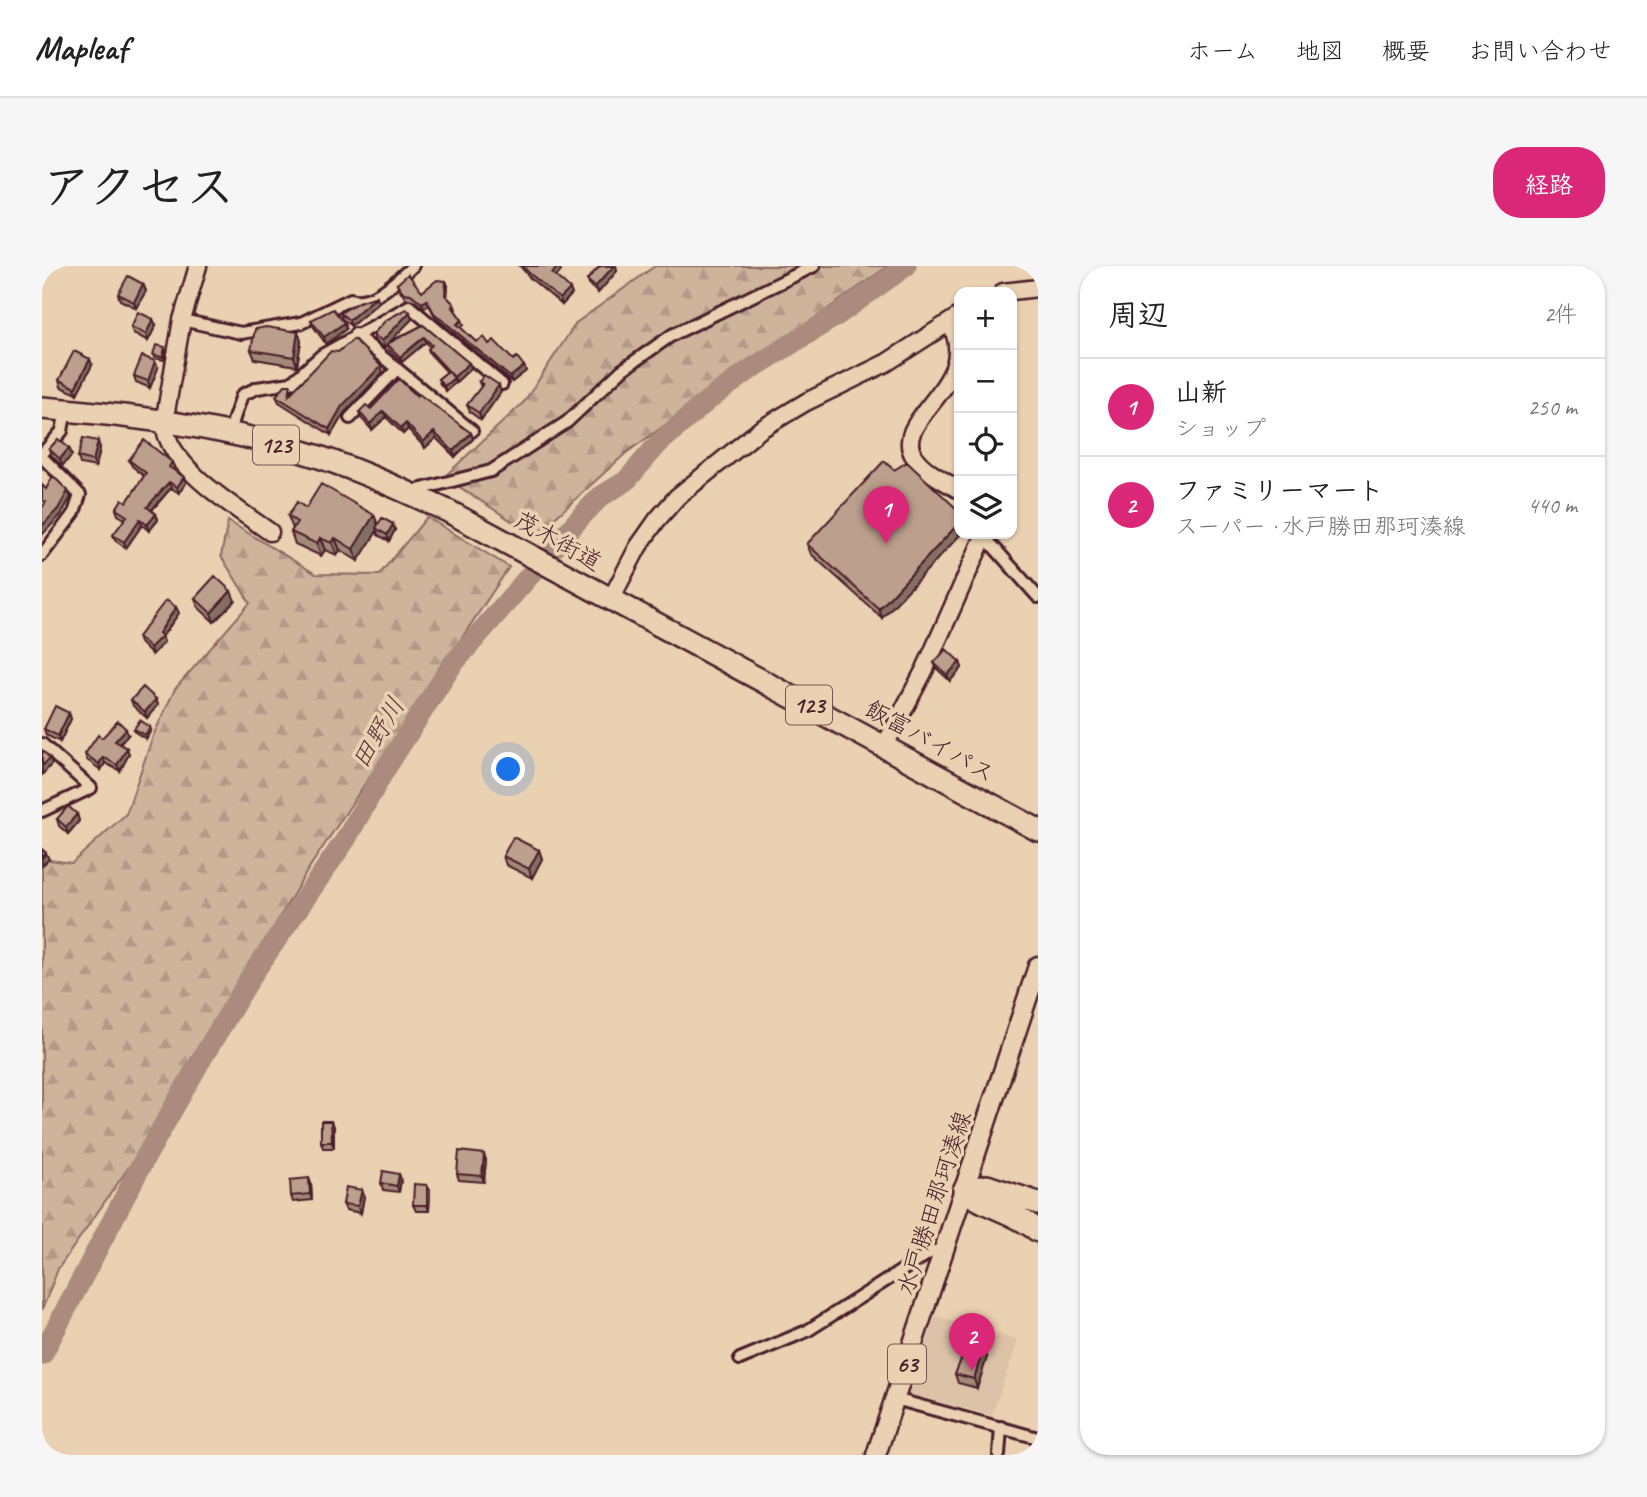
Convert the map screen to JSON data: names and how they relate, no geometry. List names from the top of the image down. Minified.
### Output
{"streets":{"highway":["123","茂木街道","飯富バイパス"],"main road":["水戸勝田那珂湊線","63"]},"crossings":[["茂木街道","飯富バイパス"]],"water":["田野川"],"page":{"header":"Mapleaf","nav":["ホーム","地図","概要","お問い合わせ"],"title":"アクセス","buttons":"経路","heading":["周辺","2件"],"map_buttons":["+","−"],"list":[{"mark":"1","name":"山新","note":"ショップ","value":"250 m"},{"mark":"2","name":"ファミリーマート","note":"スーパー · 水戸勝田那珂湊線","value":"440 m"}],"pins":["1","2"]}}
